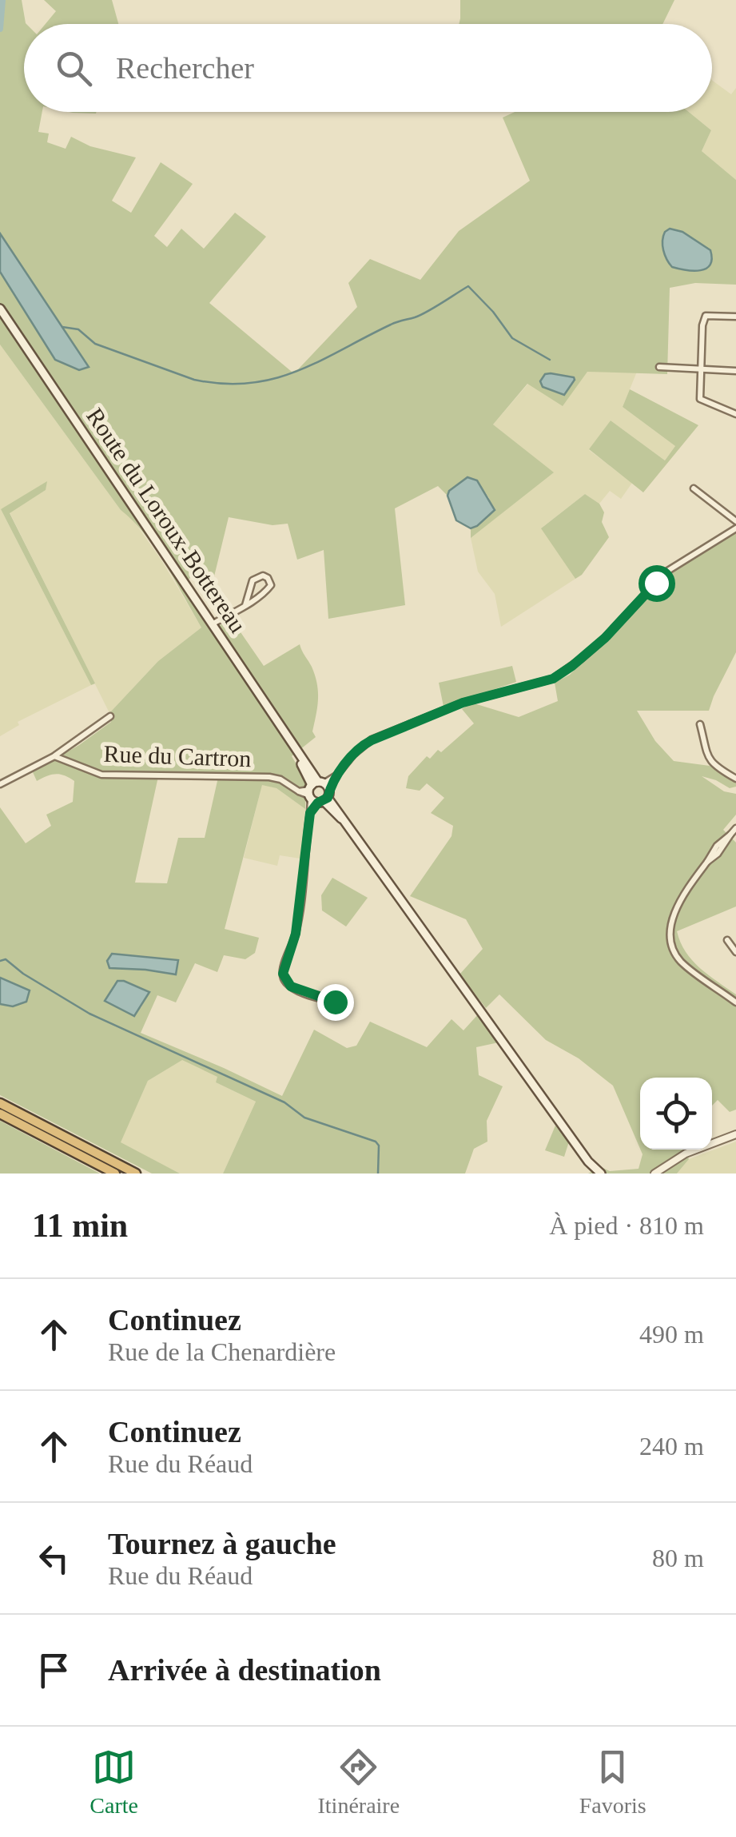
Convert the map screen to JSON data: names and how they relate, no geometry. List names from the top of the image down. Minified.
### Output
{"streets":{"main road":["Route du Loroux-Bottereau"],"street":["Rue du Cartron"]},"crossings":[["Route du Loroux-Bottereau","Rue du Cartron"]],"page":{"search":"Rechercher","heading":["11 min","À pied · 810 m"],"list":[["Continuez","Rue de la Chenardière","490 m"],["Continuez","Rue du Réaud","240 m"],["Tournez à gauche","Rue du Réaud","80 m"],"Arrivée à destination"],"nav":["Carte","Itinéraire","Favoris"]}}
